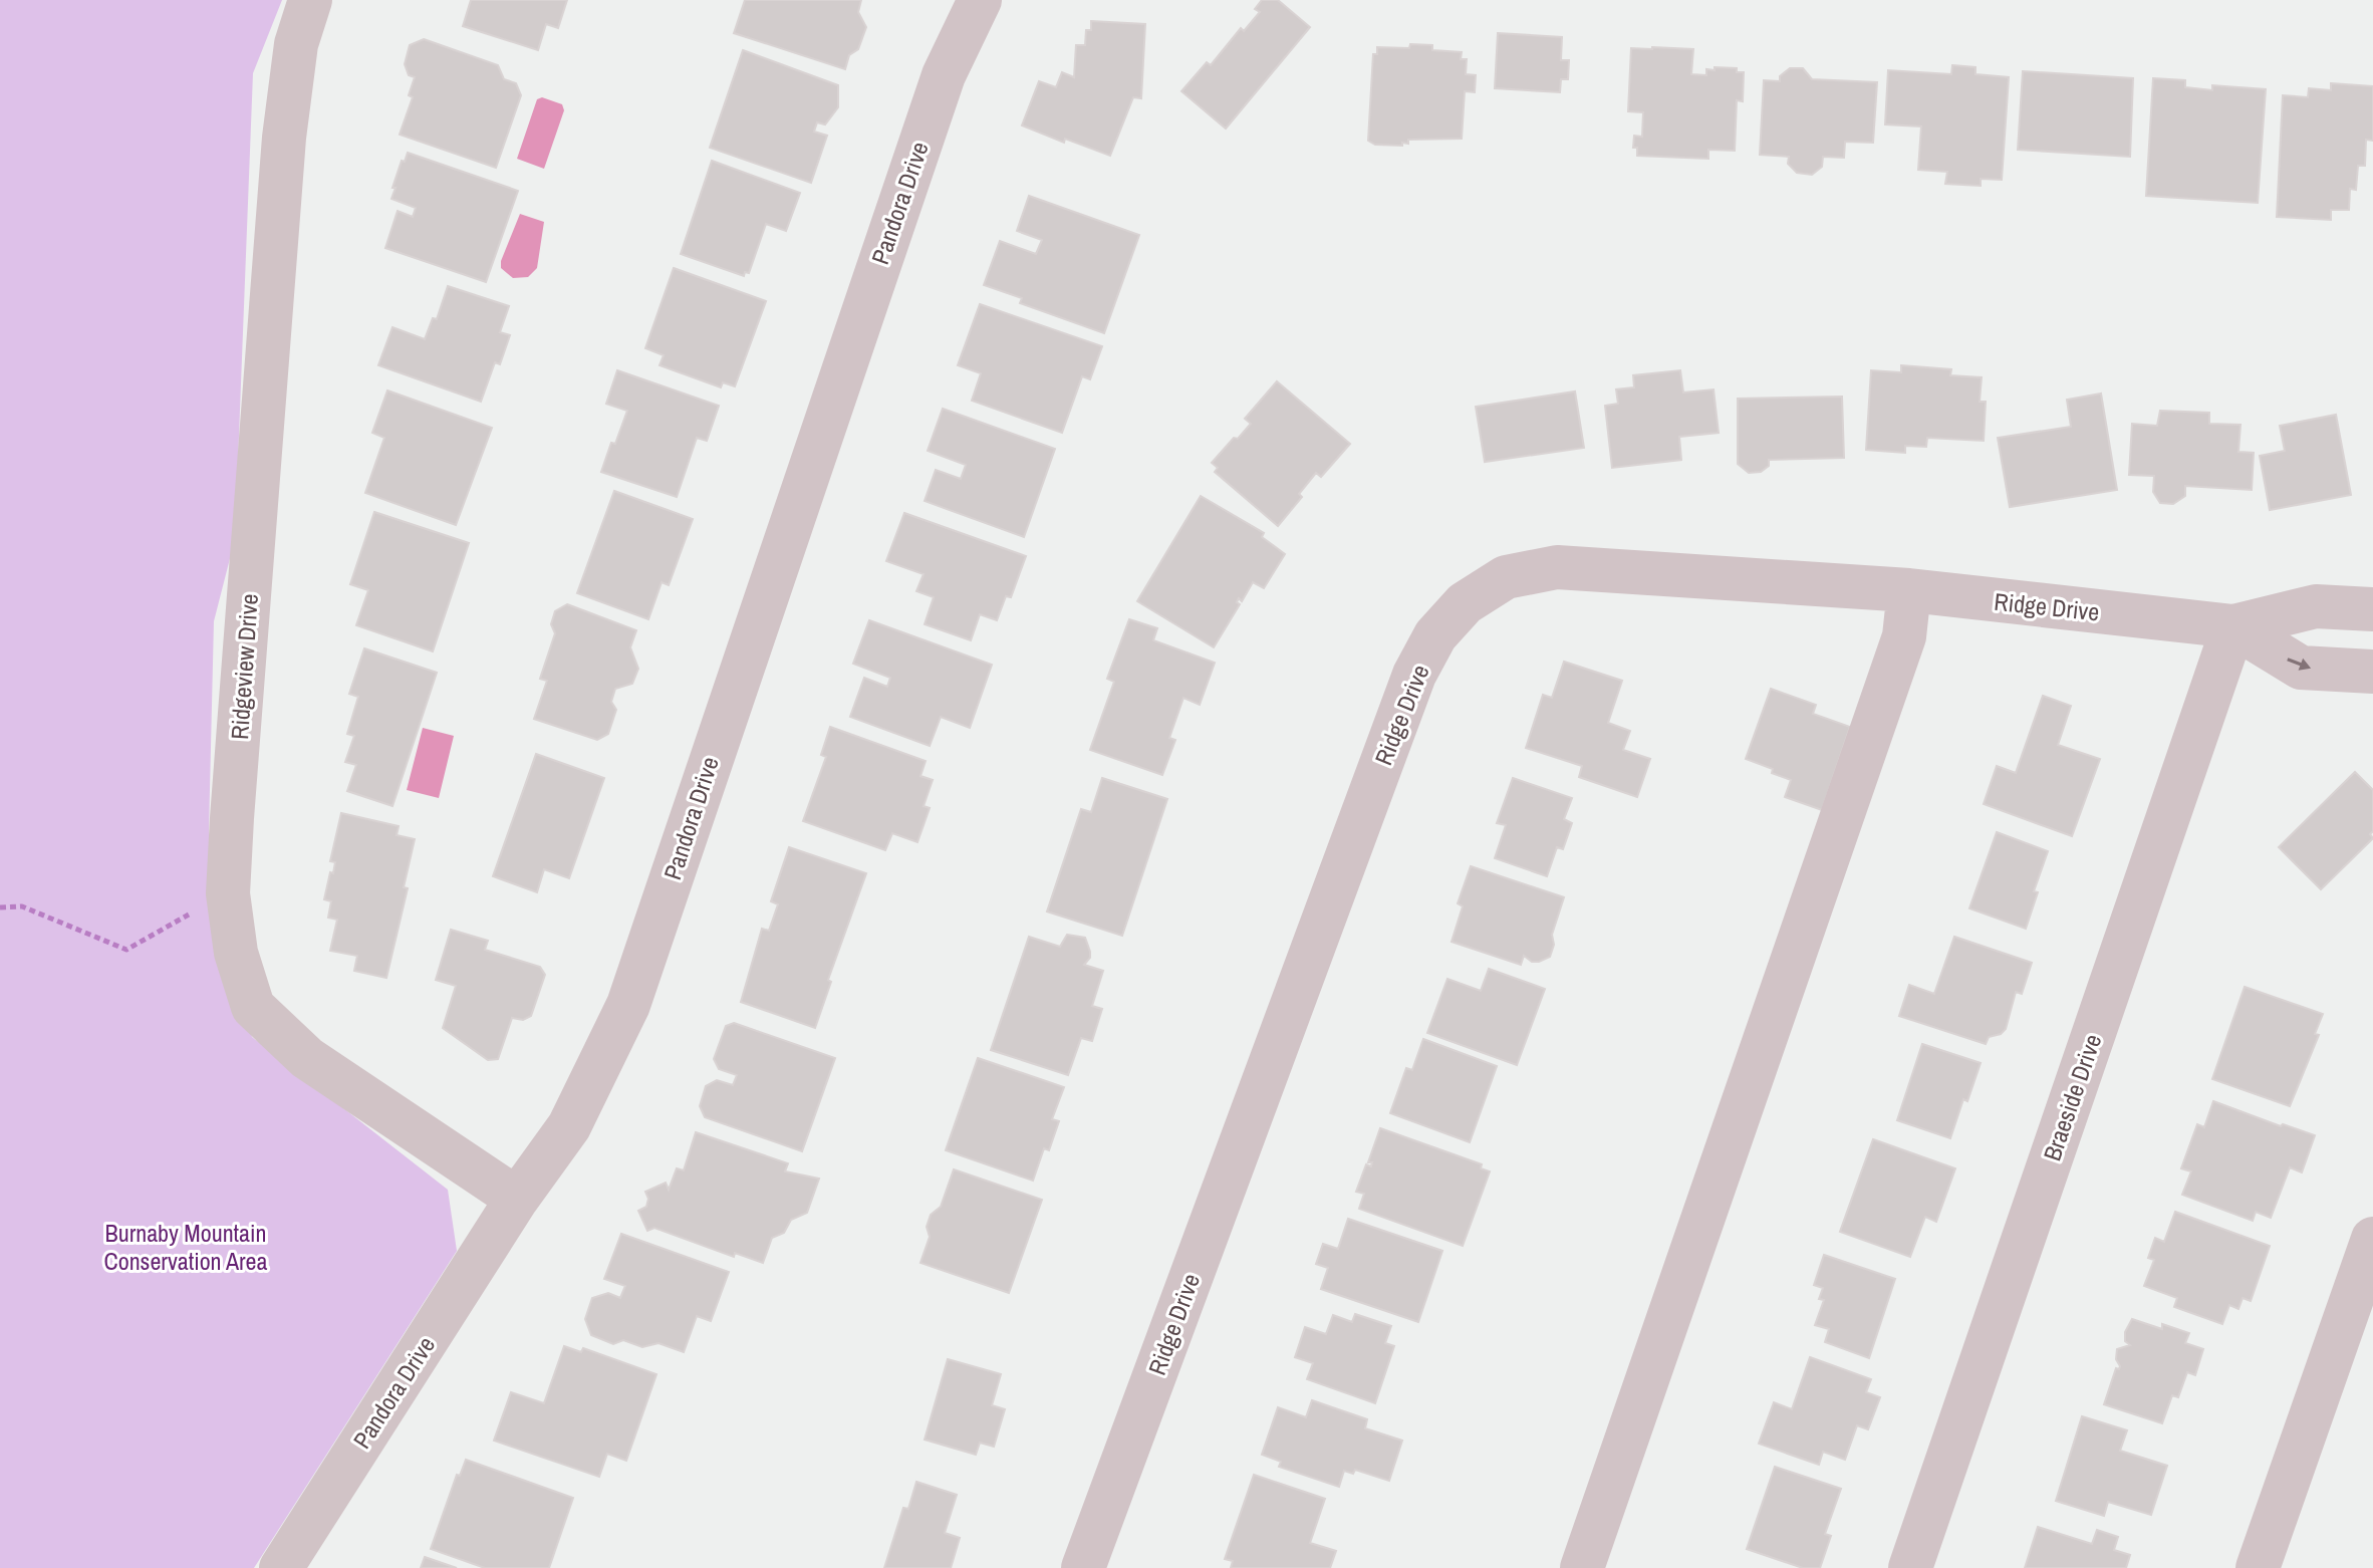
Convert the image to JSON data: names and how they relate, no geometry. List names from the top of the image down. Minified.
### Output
{"streets":{"street":["Pandora Drive","Ridge Drive","Ridgeview Drive","Braeside Drive"]},"crossings":[["Pandora Drive","Ridgeview Drive"],["Ridge Drive","Braeside Drive"]],"parks":["Burnaby Mountain Conservation Area"]}
